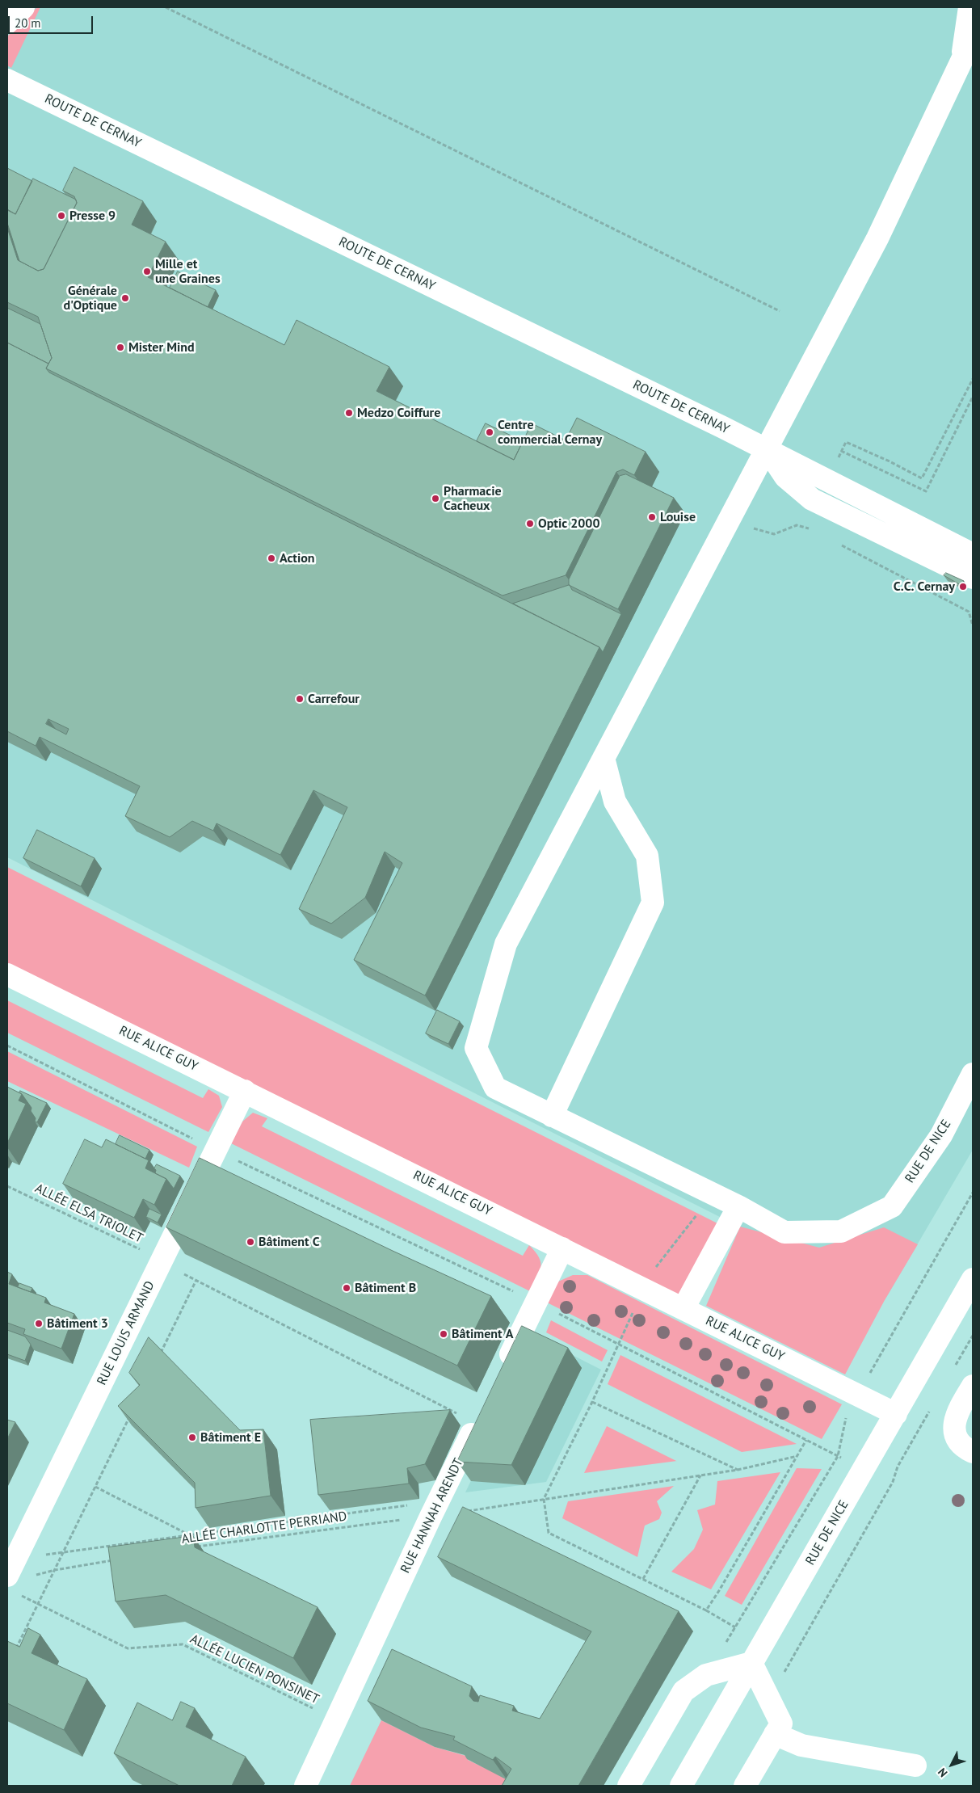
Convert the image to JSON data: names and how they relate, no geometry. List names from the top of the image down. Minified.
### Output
{"streets":{"street":["ROUTE DE CERNAY","RUE ALICE GUY","RUE DE NICE","RUE LOUIS ARMAND","RUE HANNAH ARENDT"],"path":["ALLÉE ELSA TRIOLET","ALLÉE CHARLOTTE PERRIAND","ALLÉE LUCIEN PONSINET"]},"crossings":[["RUE ALICE GUY","RUE DE NICE"],["RUE ALICE GUY","RUE LOUIS ARMAND"],["ALLÉE ELSA TRIOLET","RUE LOUIS ARMAND"],["ALLÉE ELSA TRIOLET","RUE HANNAH ARENDT"],["RUE HANNAH ARENDT","ALLÉE CHARLOTTE PERRIAND"],["RUE HANNAH ARENDT","ALLÉE LUCIEN PONSINET"]],"places":["Presse 9","Mille et une Graines","Générale d'Optique","Mister Mind","Medzo Coiffure","Centre commercial Cernay","Pharmacie Cacheux","Louise","Optic 2000","Action","C.C. Cernay","Carrefour","Bâtiment C","Bâtiment B","Bâtiment 3","Bâtiment A","Bâtiment E"],"scale_bar":"20 m","north":"bottom left"}
